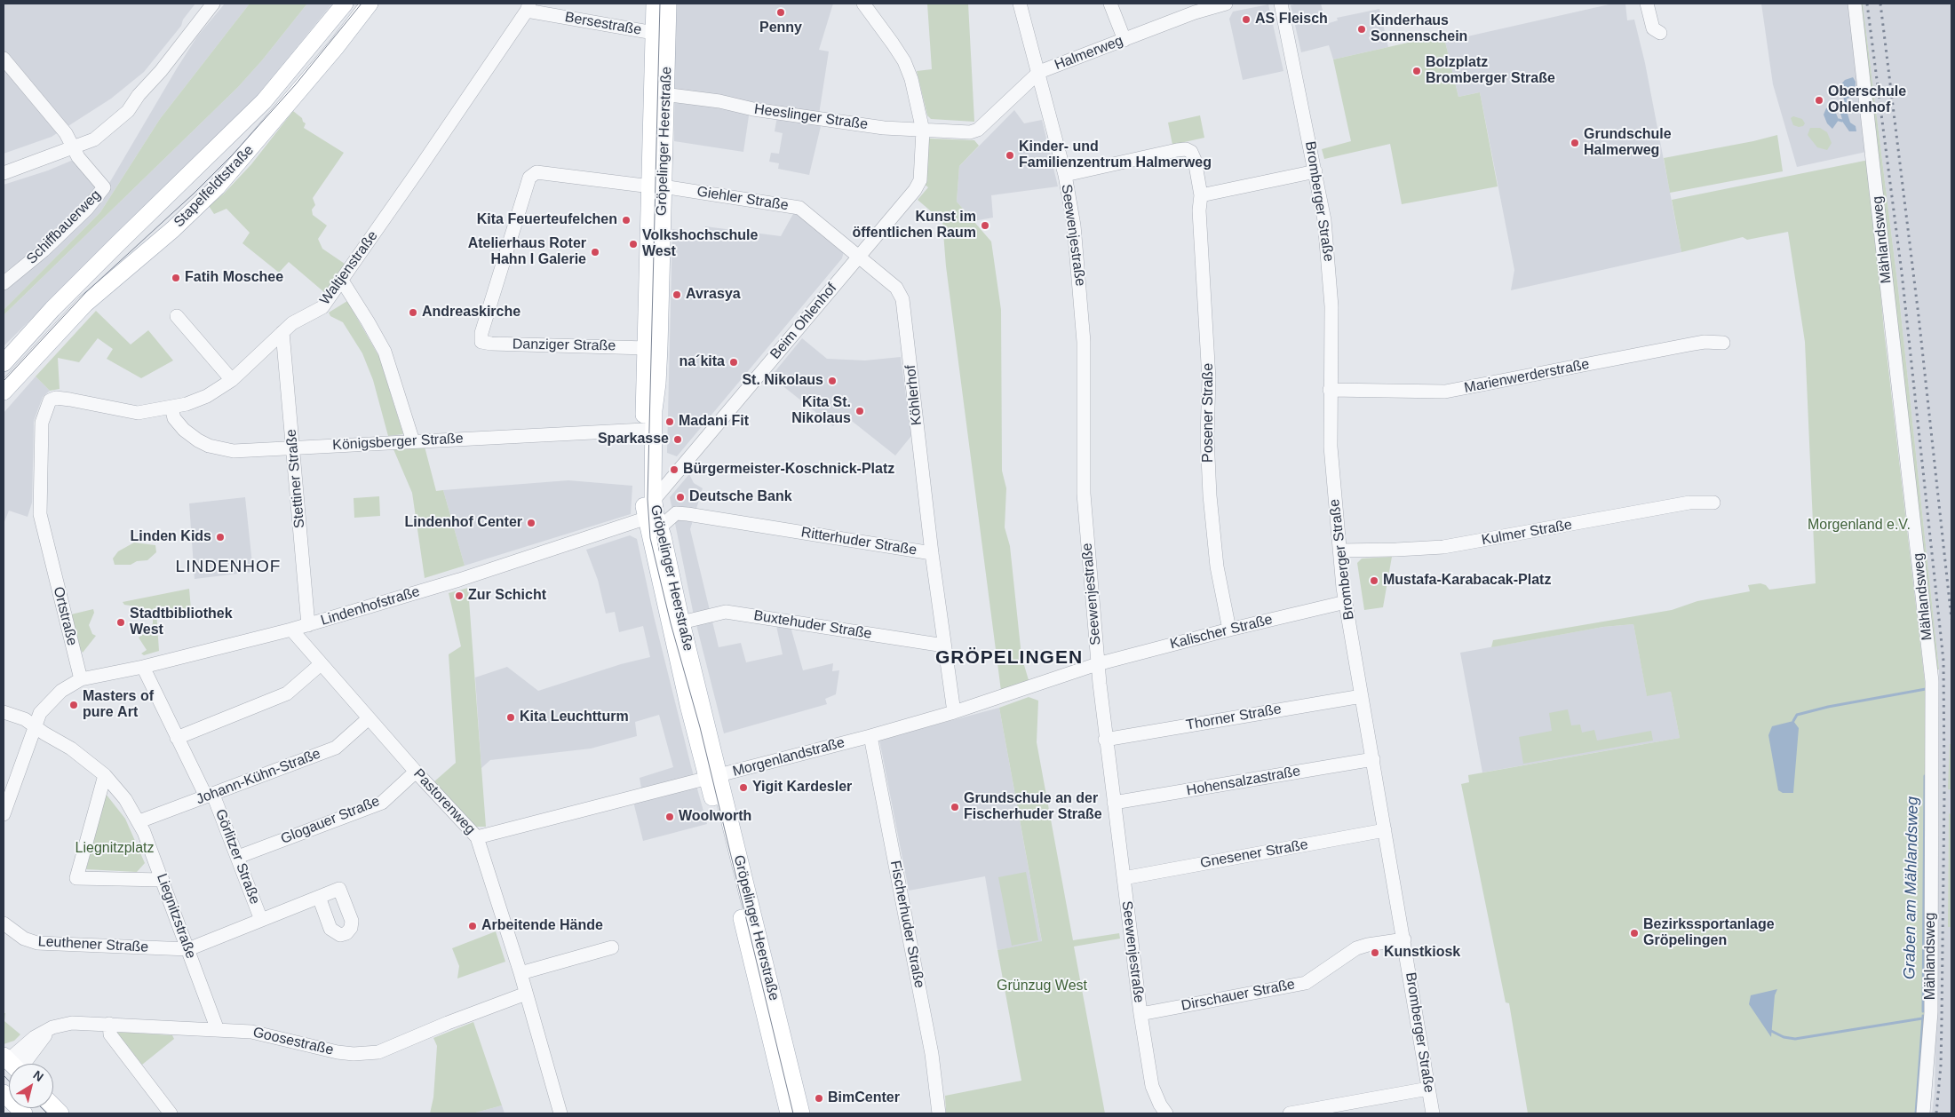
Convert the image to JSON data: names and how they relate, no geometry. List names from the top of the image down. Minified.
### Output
{"streets":{"main road":["Gröpelinger Heerstraße","Stapelfeldtstraße"],"street":["Bersestraße","Halmerweg","Heeslinger Straße","Giehler Straße","Bromberger Straße","Schiffbauerweg","Seewenjestraße","Mählandsweg","Waltjenstraße","Beim Ohlenhof","Danziger Straße","Marienwerderstraße","Köhlerhof","Posener Straße","Königsberger Straße","Stettiner Straße","Kulmer Straße","Ritterhuder Straße","Lindenhofstraße","Ortstraße","Buxtehuder Straße","Kalischer Straße","Thorner Straße","Morgenlandstraße","Johann-Kühn-Straße","Hohensalzastraße","Pastorenweg","Glogauer Straße","Gnesener Straße","Görlitzer Straße","Liegnitzstraße","Fischerhuder Straße","Leuthener Straße","Dirschauer Straße","Goosestraße"]},"crossings":[["Bersestraße","Gröpelinger Heerstraße"],["Bersestraße","Waltjenstraße"],["Halmerweg","Heeslinger Straße"],["Halmerweg","Seewenjestraße"],["Heeslinger Straße","Gröpelinger Heerstraße"],["Heeslinger Straße","Beim Ohlenhof"],["Gröpelinger Heerstraße","Giehler Straße"],["Gröpelinger Heerstraße","Beim Ohlenhof"],["Gröpelinger Heerstraße","Danziger Straße"],["Gröpelinger Heerstraße","Königsberger Straße"],["Gröpelinger Heerstraße","Ritterhuder Straße"],["Gröpelinger Heerstraße","Lindenhofstraße"],["Gröpelinger Heerstraße","Buxtehuder Straße"],["Gröpelinger Heerstraße","Morgenlandstraße"],["Giehler Straße","Beim Ohlenhof"],["Giehler Straße","Danziger Straße"],["Giehler Straße","Köhlerhof"],["Bromberger Straße","Marienwerderstraße"],["Bromberger Straße","Kulmer Straße"],["Bromberger Straße","Kalischer Straße"],["Bromberger Straße","Thorner Straße"],["Bromberger Straße","Hohensalzastraße"],["Bromberger Straße","Gnesener Straße"],["Bromberger Straße","Dirschauer Straße"],["Seewenjestraße","Posener Straße"],["Seewenjestraße","Kalischer Straße"],["Seewenjestraße","Thorner Straße"],["Seewenjestraße","Morgenlandstraße"],["Seewenjestraße","Hohensalzastraße"],["Seewenjestraße","Gnesener Straße"],["Seewenjestraße","Dirschauer Straße"],["Waltjenstraße","Königsberger Straße"],["Waltjenstraße","Stettiner Straße"],["Waltjenstraße","Ortstraße"],["Beim Ohlenhof","Köhlerhof"],["Beim Ohlenhof","Ritterhuder Straße"],["Beim Ohlenhof","Lindenhofstraße"],["Köhlerhof","Ritterhuder Straße"],["Posener Straße","Kalischer Straße"],["Königsberger Straße","Stettiner Straße"],["Stettiner Straße","Lindenhofstraße"],["Ritterhuder Straße","Lindenhofstraße"],["Ritterhuder Straße","Buxtehuder Straße"],["Ritterhuder Straße","Morgenlandstraße"],["Lindenhofstraße","Ortstraße"],["Lindenhofstraße","Pastorenweg"],["Lindenhofstraße","Görlitzer Straße"],["Kalischer Straße","Morgenlandstraße"],["Morgenlandstraße","Pastorenweg"],["Morgenlandstraße","Fischerhuder Straße"],["Johann-Kühn-Straße","Pastorenweg"],["Johann-Kühn-Straße","Görlitzer Straße"],["Johann-Kühn-Straße","Liegnitzstraße"],["Pastorenweg","Glogauer Straße"],["Pastorenweg","Goosestraße"],["Glogauer Straße","Görlitzer Straße"],["Liegnitzstraße","Leuthener Straße"],["Liegnitzstraße","Goosestraße"]],"districts":["LINDENHOF","GRÖPELINGEN"],"water":["Graben am Mählandsweg"],"parks":["Morgenland e.V.","Liegnitzplatz","Grünzug West"],"places":["Penny","AS Fleisch","Kinderhaus Sonnenschein","Bolzplatz Bromberger Straße","Oberschule Ohlenhof","Grundschule Halmerweg","Kinder- und Familienzentrum Halmerweg","Kita Feuerteufelchen","Kunst im öffentlichen Raum","Volkshochschule West","Atelierhaus Roter Hahn I Galerie","Fatih Moschee","Avrasya","Andreaskirche","na´kita","St. Nikolaus","Kita St. Nikolaus","Madani Fit","Sparkasse","Bürgermeister-Koschnick-Platz","Deutsche Bank","Lindenhof Center","Linden Kids","Mustafa-Karabacak-Platz","Zur Schicht","Stadtbibliothek West","Masters of pure Art","Kita Leuchtturm","Yigit Kardesler","Grundschule an der Fischerhuder Straße","Woolworth","Arbeitende Hände","Bezirkssportanlage Gröpelingen","Kunstkiosk","BimCenter"],"north":"top right"}
